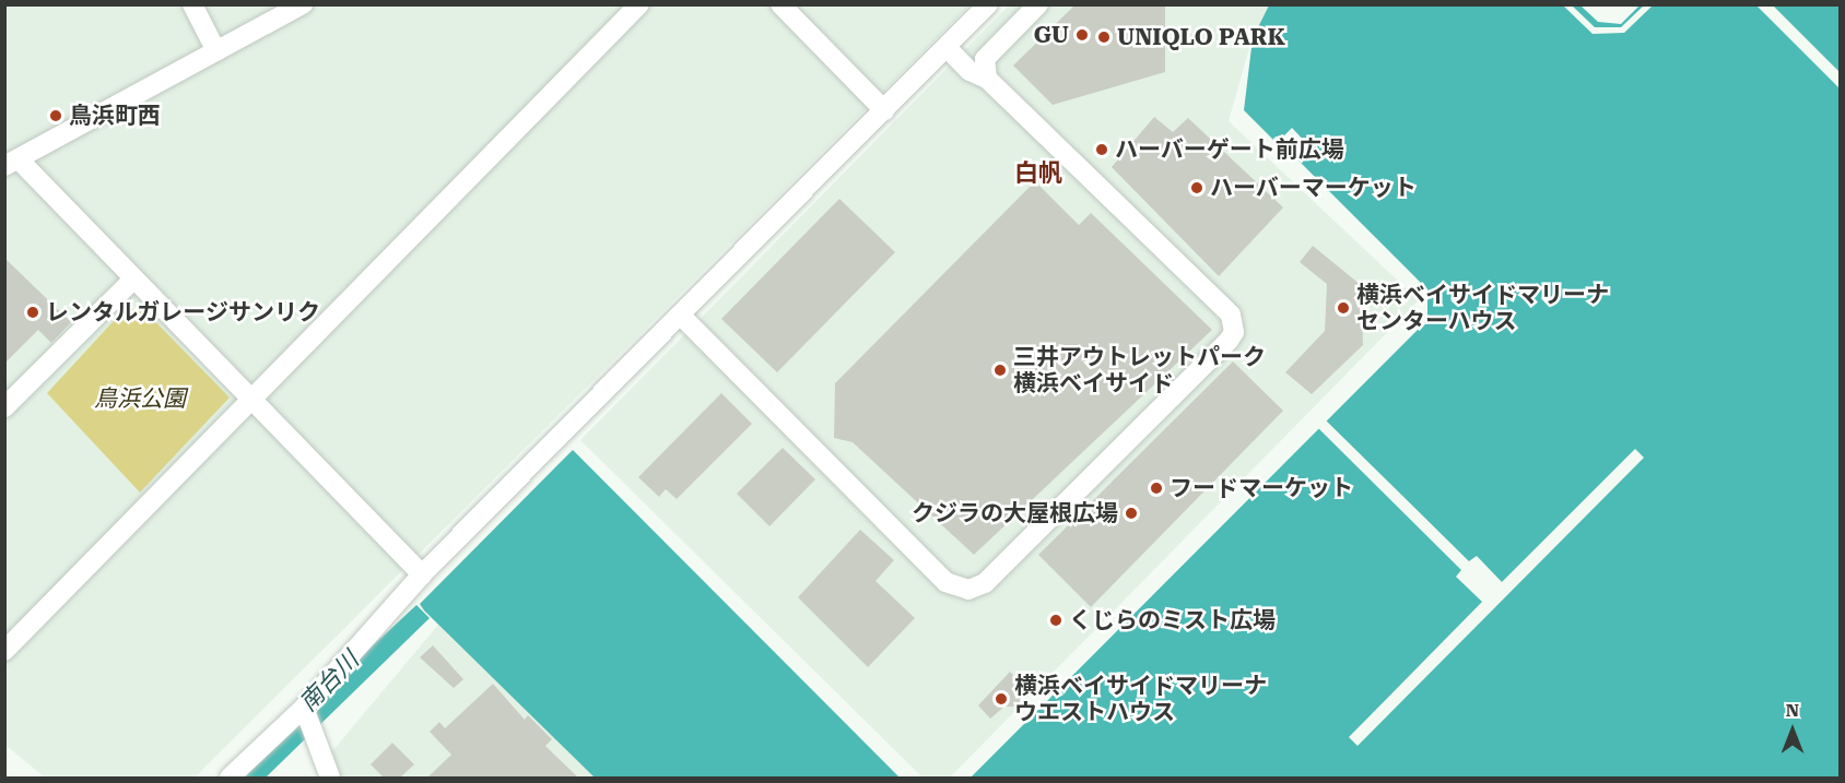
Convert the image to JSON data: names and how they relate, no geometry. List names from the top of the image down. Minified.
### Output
{"districts":["白帆"],"water":["南台川"],"parks":["鳥浜公園"],"places":["GU","UNIQLO PARK","鳥浜町西","ハーバーゲート前広場","ハーバーマーケット","横浜ベイサイドマリーナ センターハウス","レンタルガレージサンリク","三井アウトレットパーク 横浜ベイサイド","フードマーケット","クジラの大屋根広場","くじらのミスト広場","横浜ベイサイドマリーナ ウエストハウス"],"north":"top"}
